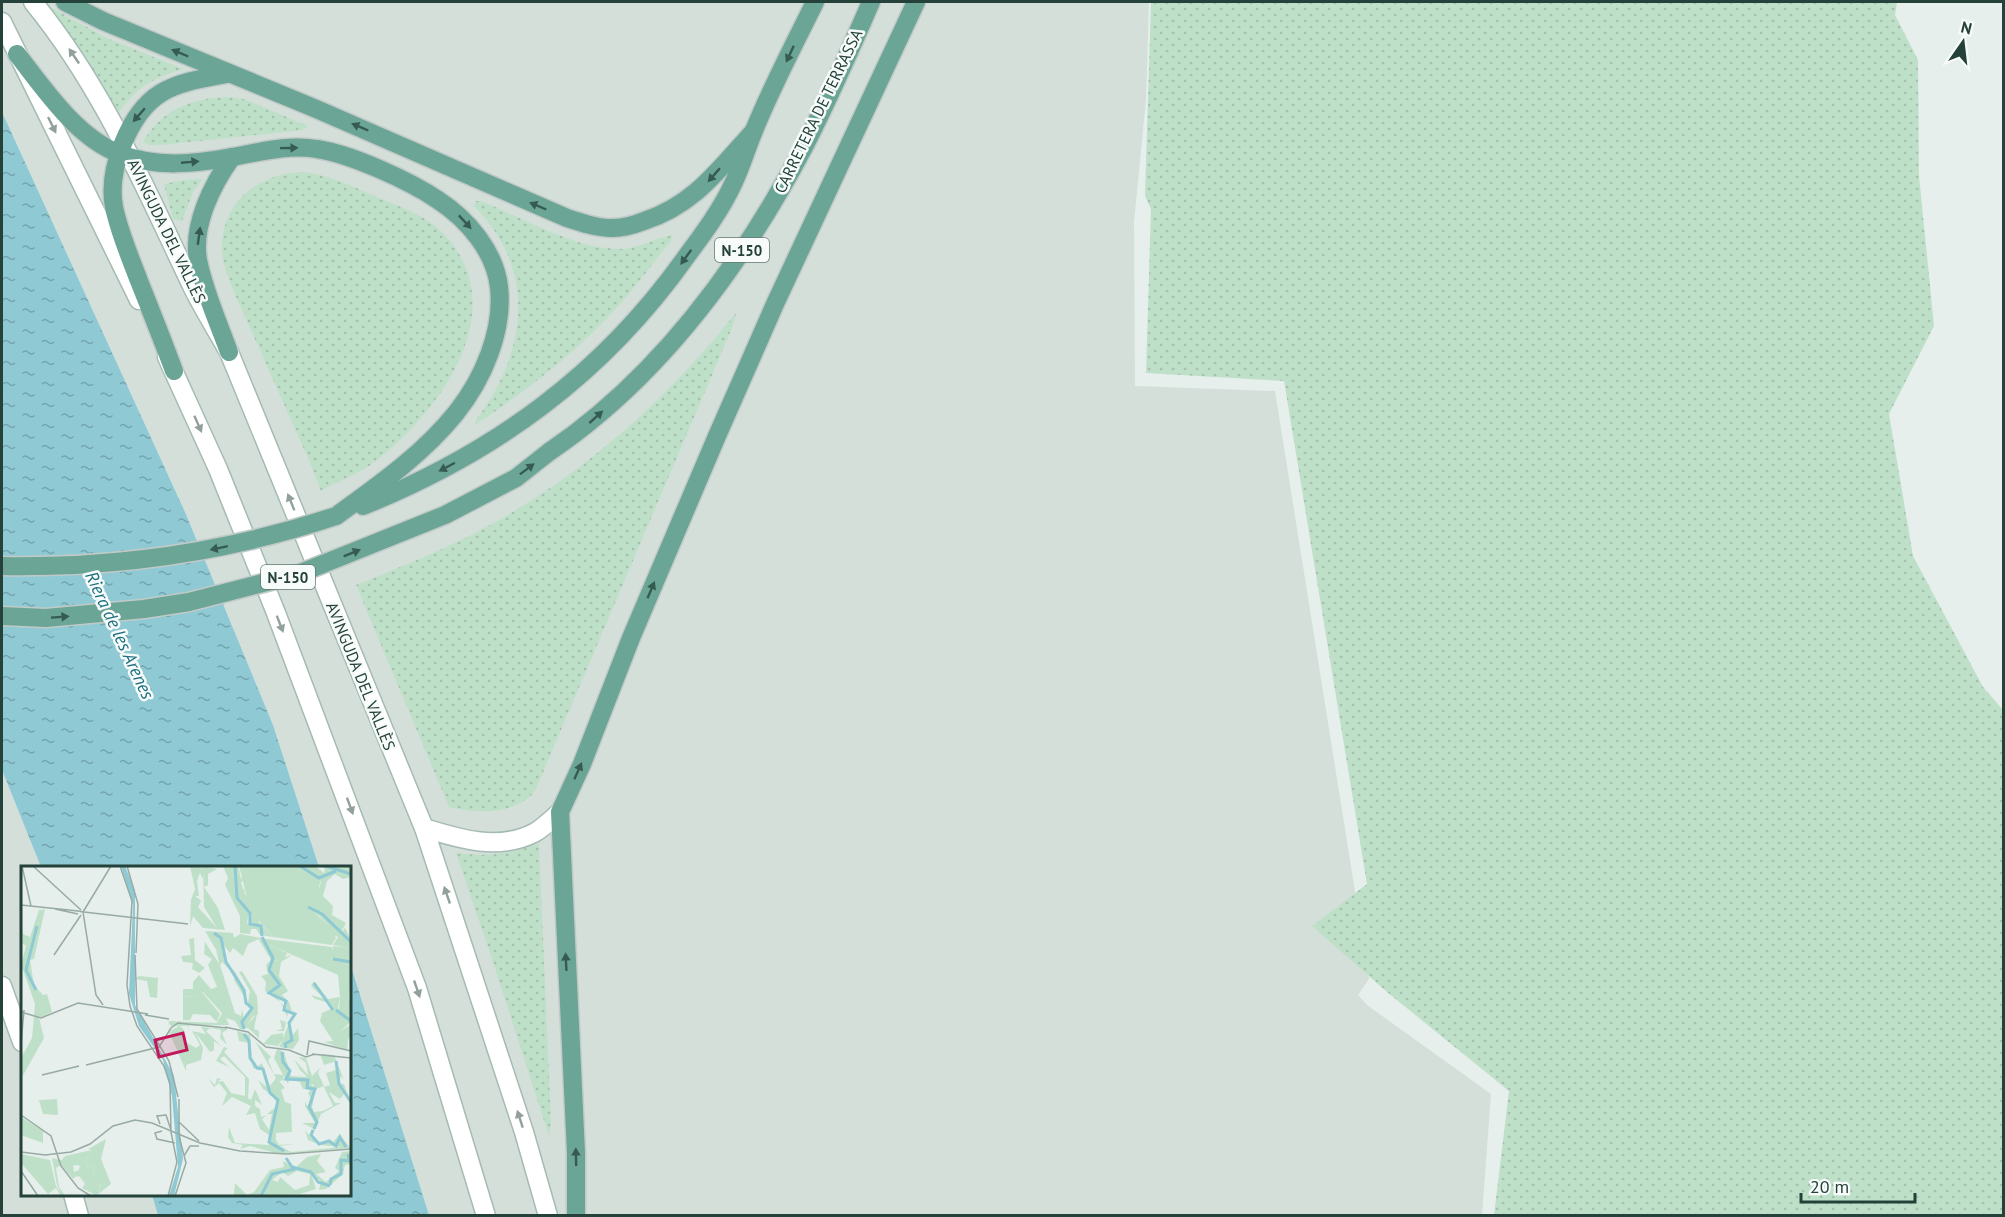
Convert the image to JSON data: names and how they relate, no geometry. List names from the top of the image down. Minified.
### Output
{"streets":{"main road":["CARRETERA DE TERRASSA","AVINGUDA DEL VALLÈS","N-150"]},"water":["Riera de les Arenes"],"scale_bar":"20 m","north":"top"}
